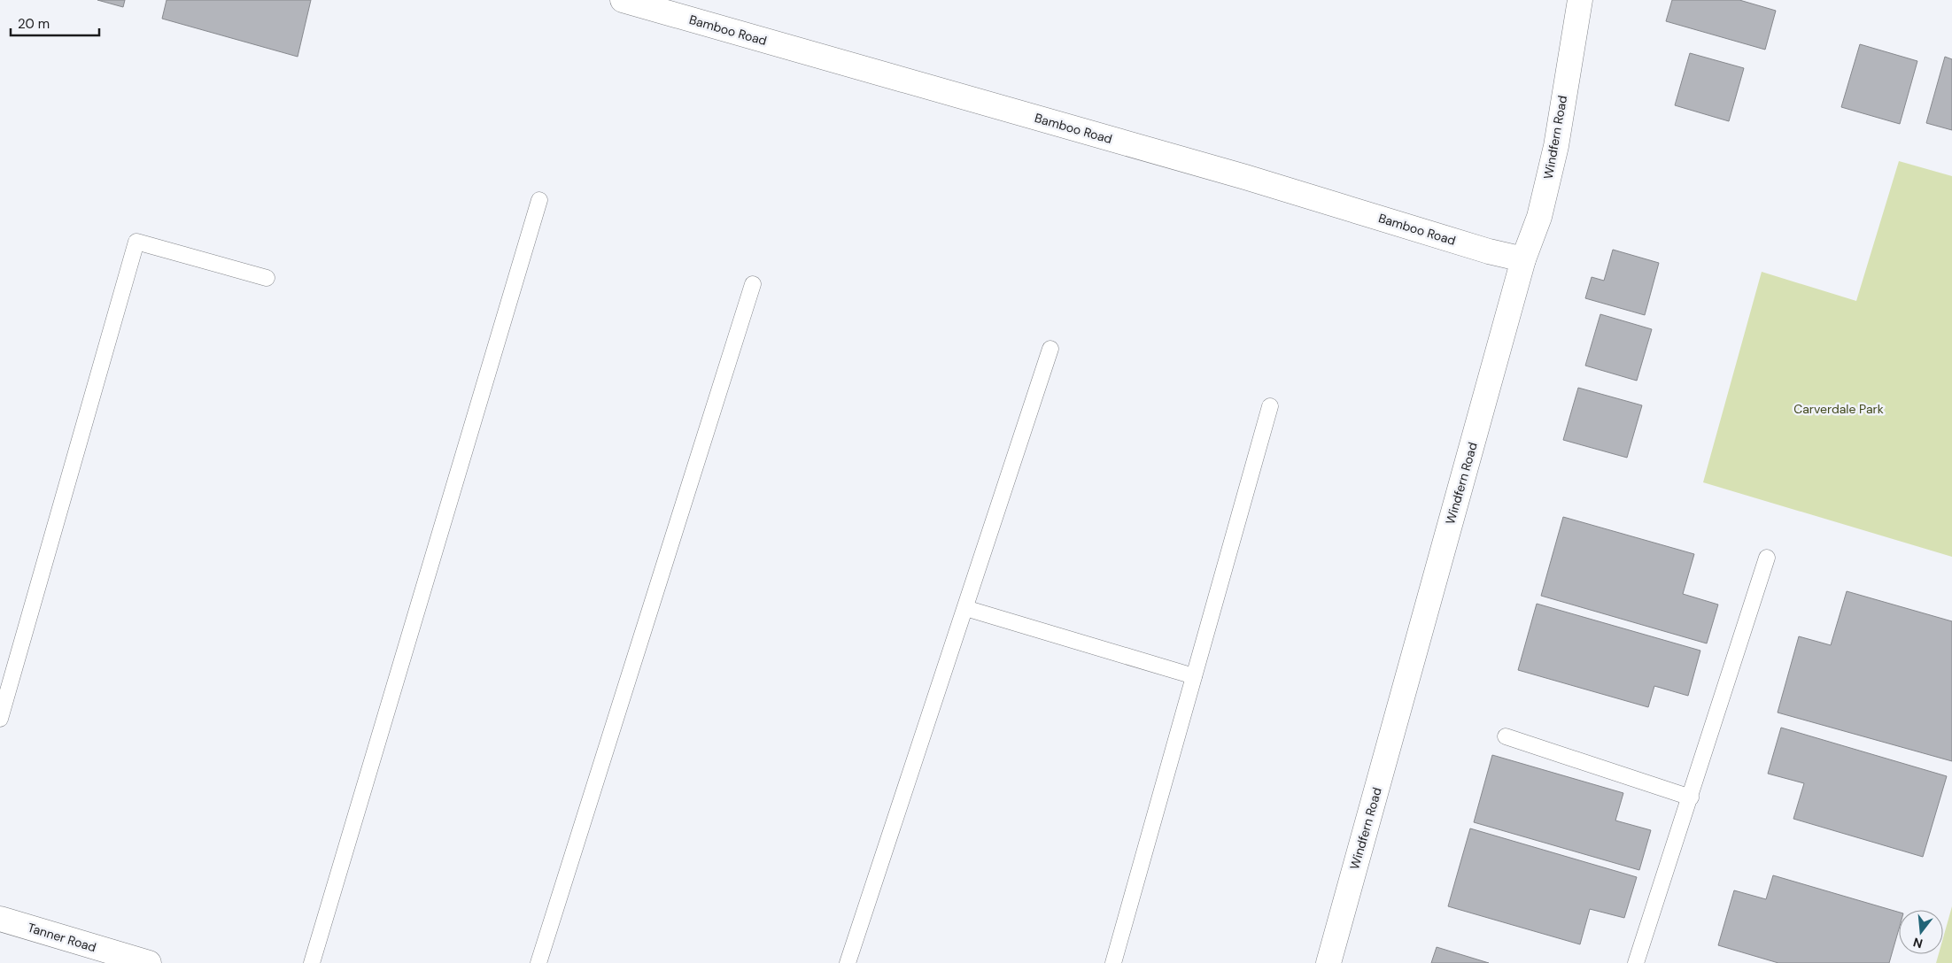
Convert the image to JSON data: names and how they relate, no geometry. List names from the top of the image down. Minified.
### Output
{"streets":{"street":["Bamboo Road","Windfern Road","Tanner Road"]},"crossings":[["Bamboo Road","Windfern Road"]],"parks":["Carverdale Park"],"scale_bar":"20 m","north":"bottom"}
